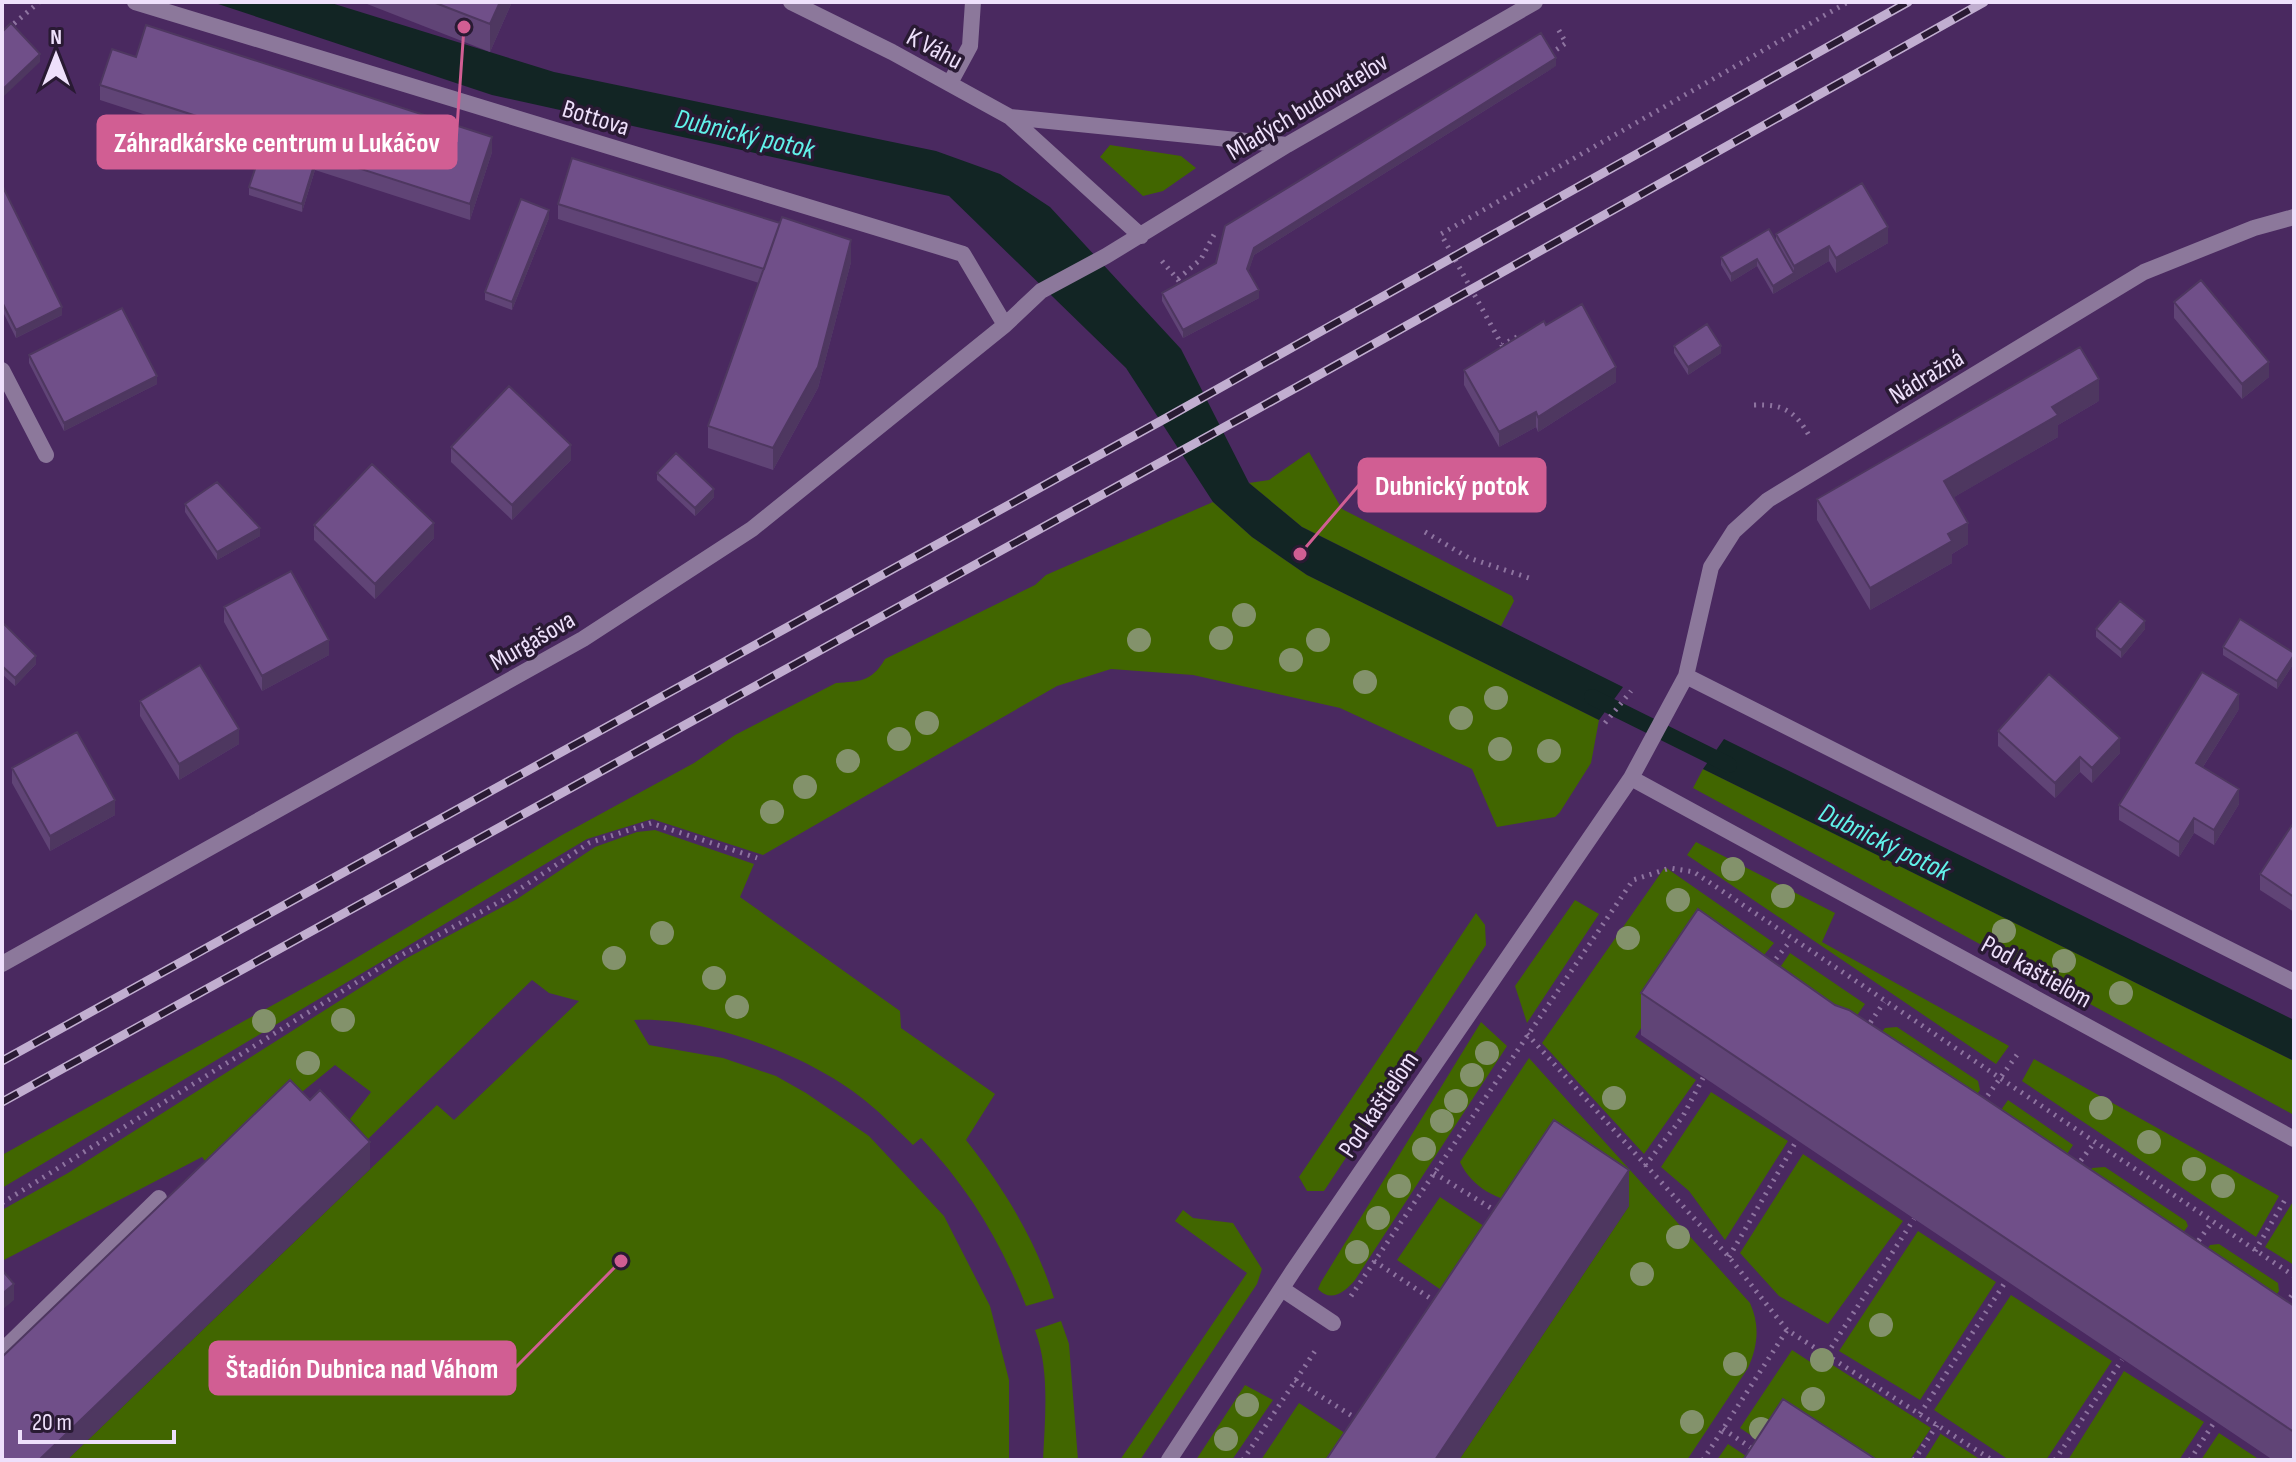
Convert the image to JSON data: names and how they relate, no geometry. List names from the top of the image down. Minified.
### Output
{"streets":{"street":["K Váhu","Mladých budovateľov","Bottova","Nádražná","Murgašova","Pod kaštieľom"]},"crossings":[["Mladých budovateľov","Murgašova"],["Bottova","Murgašova"],["Nádražná","Pod kaštieľom"]],"water":["Dubnický potok"],"places":["Záhradkárske centrum u Lukáčov","Dubnický potok","Štadión Dubnica nad Váhom"],"scale_bar":"20 m","north":"top"}
